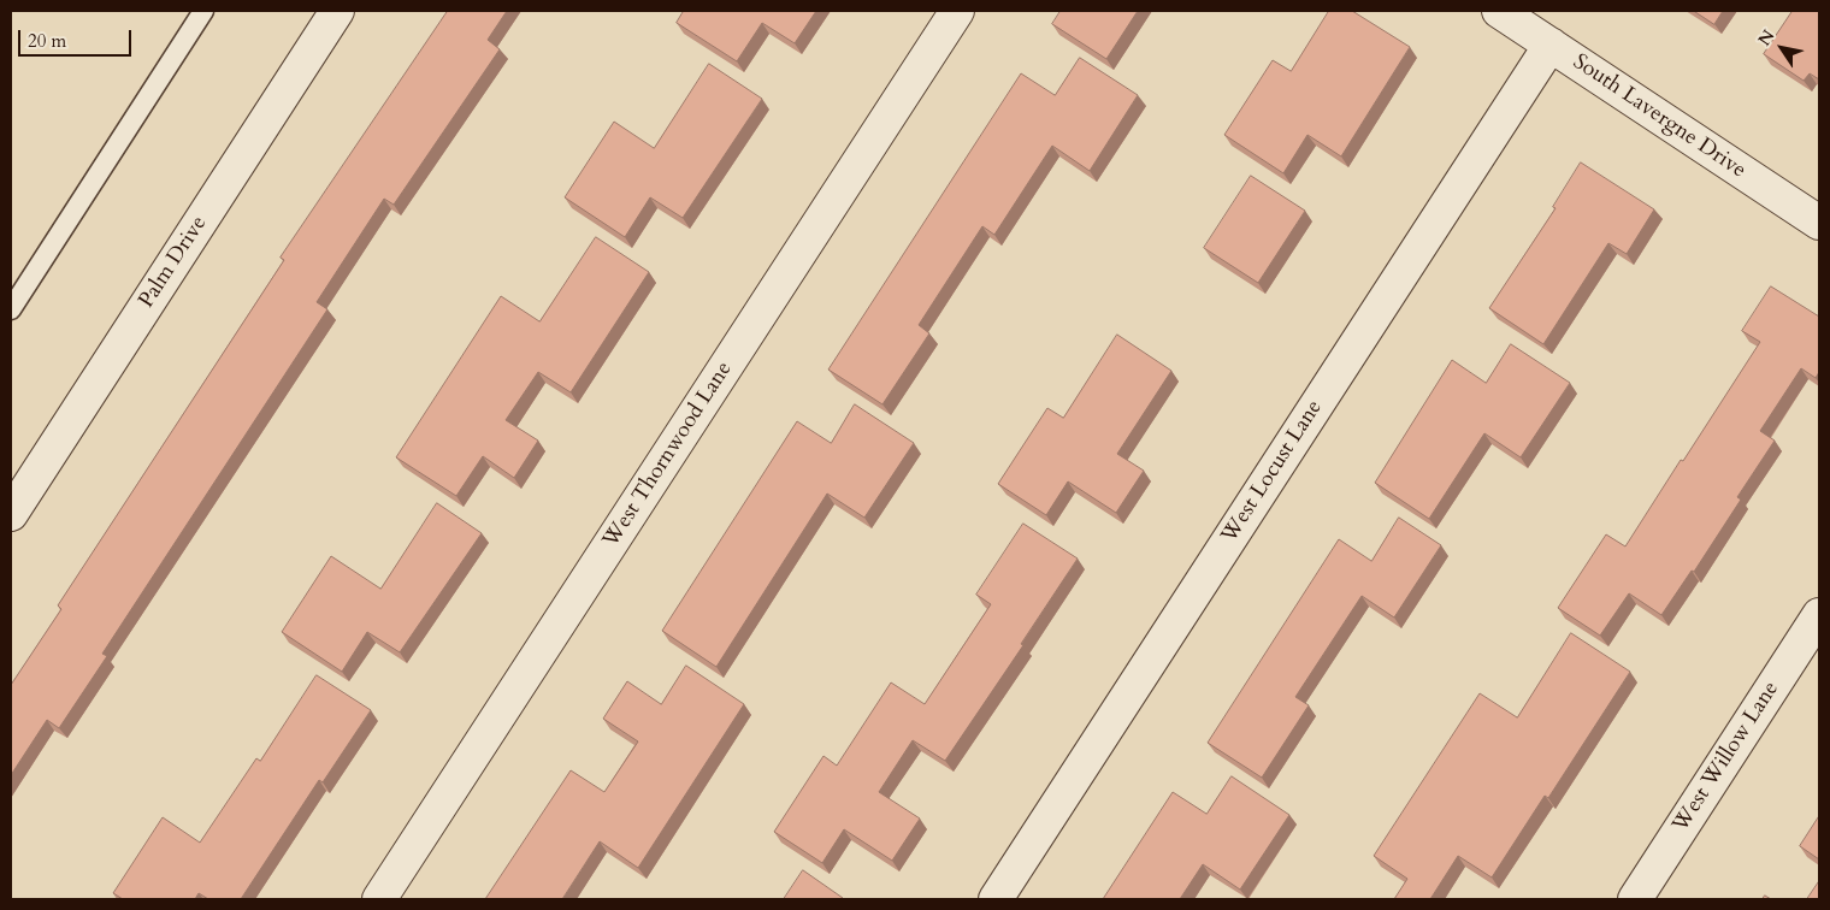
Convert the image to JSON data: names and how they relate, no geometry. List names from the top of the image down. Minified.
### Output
{"streets":{"street":["South Lavergne Drive","Palm Drive","West Thornwood Lane","West Locust Lane","West Willow Lane"]},"crossings":[["South Lavergne Drive","West Locust Lane"]],"scale_bar":"20 m","north":"top left"}
